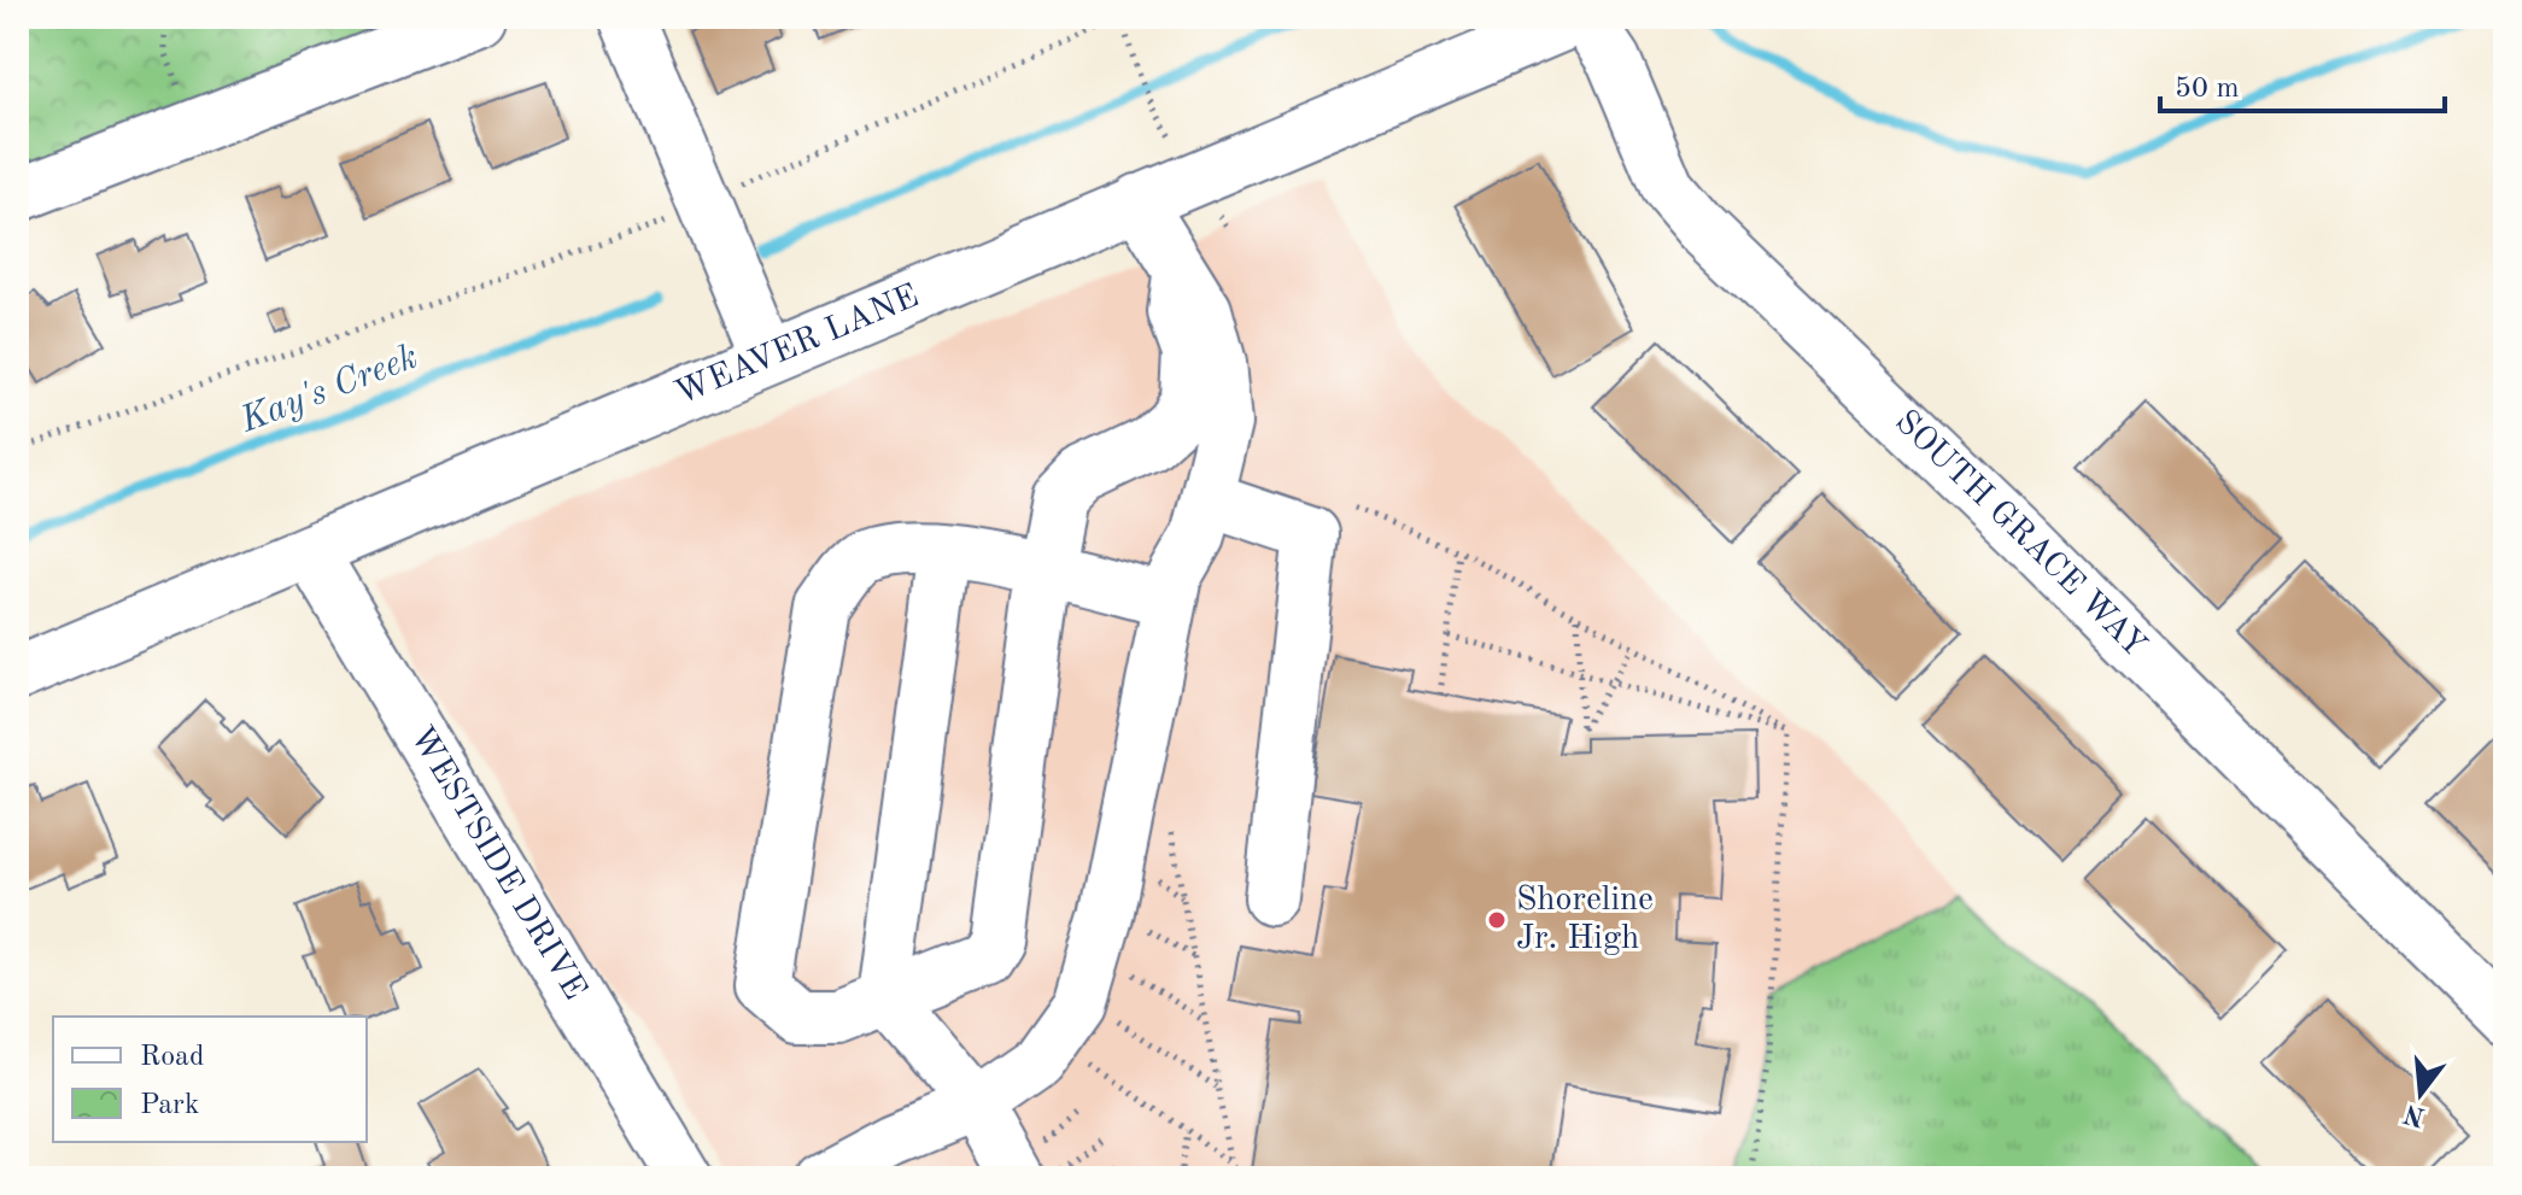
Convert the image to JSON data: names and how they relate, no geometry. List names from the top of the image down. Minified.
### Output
{"streets":{"street":["WEAVER LANE","SOUTH GRACE WAY","WESTSIDE DRIVE"]},"crossings":[["WEAVER LANE","SOUTH GRACE WAY"],["WEAVER LANE","WESTSIDE DRIVE"]],"water":["Kay's Creek"],"places":["Shoreline Jr. High"],"legend":["Road","Park"],"scale_bar":"50 m","north":"bottom"}
